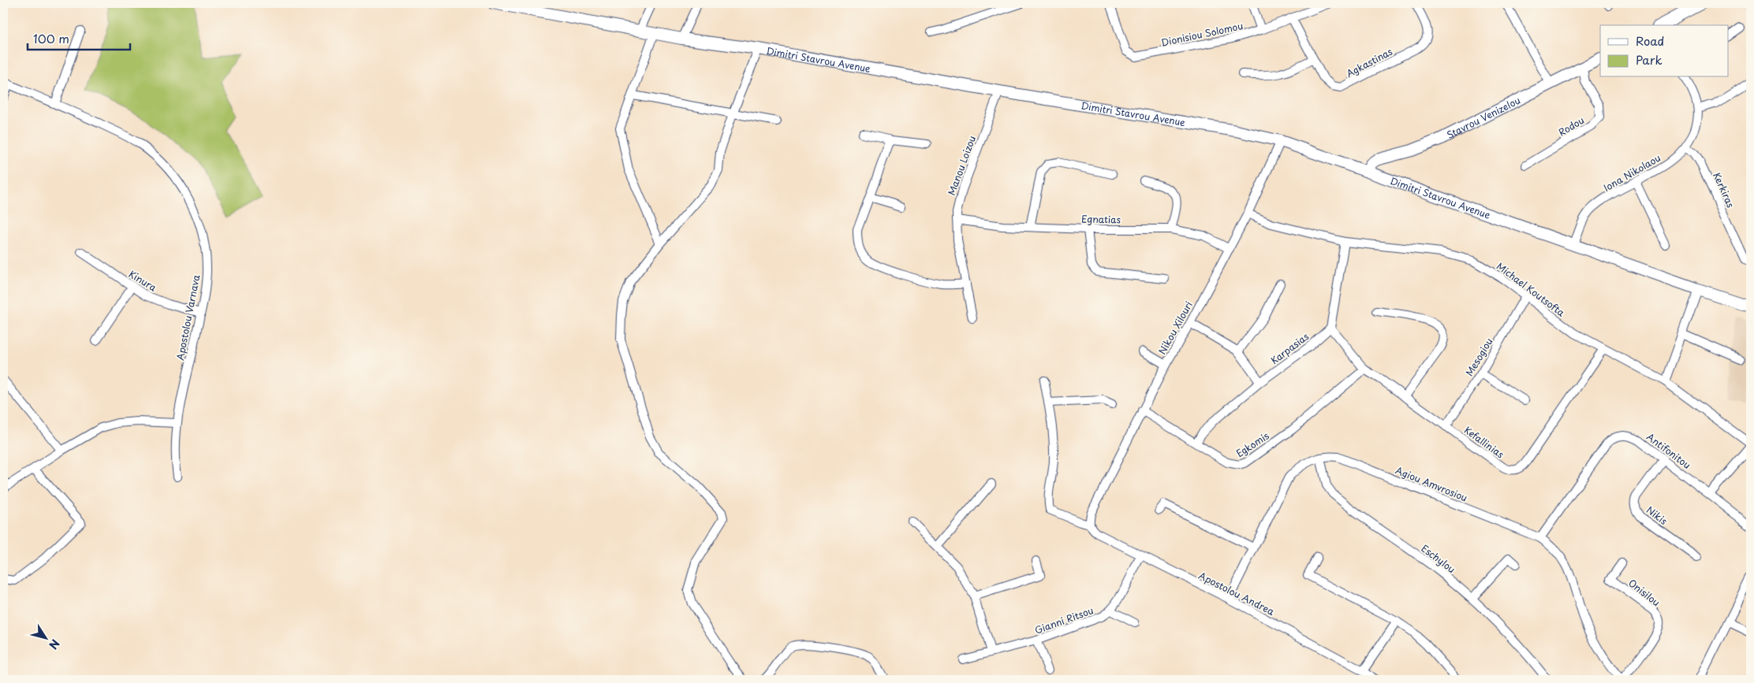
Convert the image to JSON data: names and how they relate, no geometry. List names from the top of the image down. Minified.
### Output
{"streets":{"main road":["Dimitri Stavrou Avenue","Stavrou Venizelou"],"street":["Dionisiou Solomou","Agkastinas","Rodou","Manou Loizou","Iona Nikolaou","Kerkiras","Egnatias","Kinura","Michael Koutsofta","Apostolou Varnava","Nikou Xilouri","Karpasias","Mesogiou","Kefallinias","Egkomis","Antifonitou","Agiou Amvrosiou","Nikis","Eschylou","Onisilou","Apostolou Andrea","Gianni Ritsou"]},"crossings":[["Dionisiou Solomou","Agkastinas"],["Dimitri Stavrou Avenue","Stavrou Venizelou"],["Dimitri Stavrou Avenue","Manou Loizou"],["Dimitri Stavrou Avenue","Iona Nikolaou"],["Dimitri Stavrou Avenue","Nikou Xilouri"],["Stavrou Venizelou","Rodou"],["Manou Loizou","Egnatias"],["Iona Nikolaou","Kerkiras"],["Egnatias","Nikou Xilouri"],["Kinura","Apostolou Varnava"],["Michael Koutsofta","Nikou Xilouri"],["Michael Koutsofta","Mesogiou"],["Michael Koutsofta","Kefallinias"],["Nikou Xilouri","Egkomis"],["Nikou Xilouri","Apostolou Andrea"],["Karpasias","Kefallinias"],["Karpasias","Egkomis"],["Mesogiou","Kefallinias"],["Kefallinias","Egkomis"],["Antifonitou","Agiou Amvrosiou"],["Antifonitou","Nikis"],["Agiou Amvrosiou","Eschylou"],["Agiou Amvrosiou","Onisilou"],["Agiou Amvrosiou","Apostolou Andrea"],["Apostolou Andrea","Gianni Ritsou"]],"legend":["Road","Park"],"scale_bar":"100 m","north":"bottom right"}
